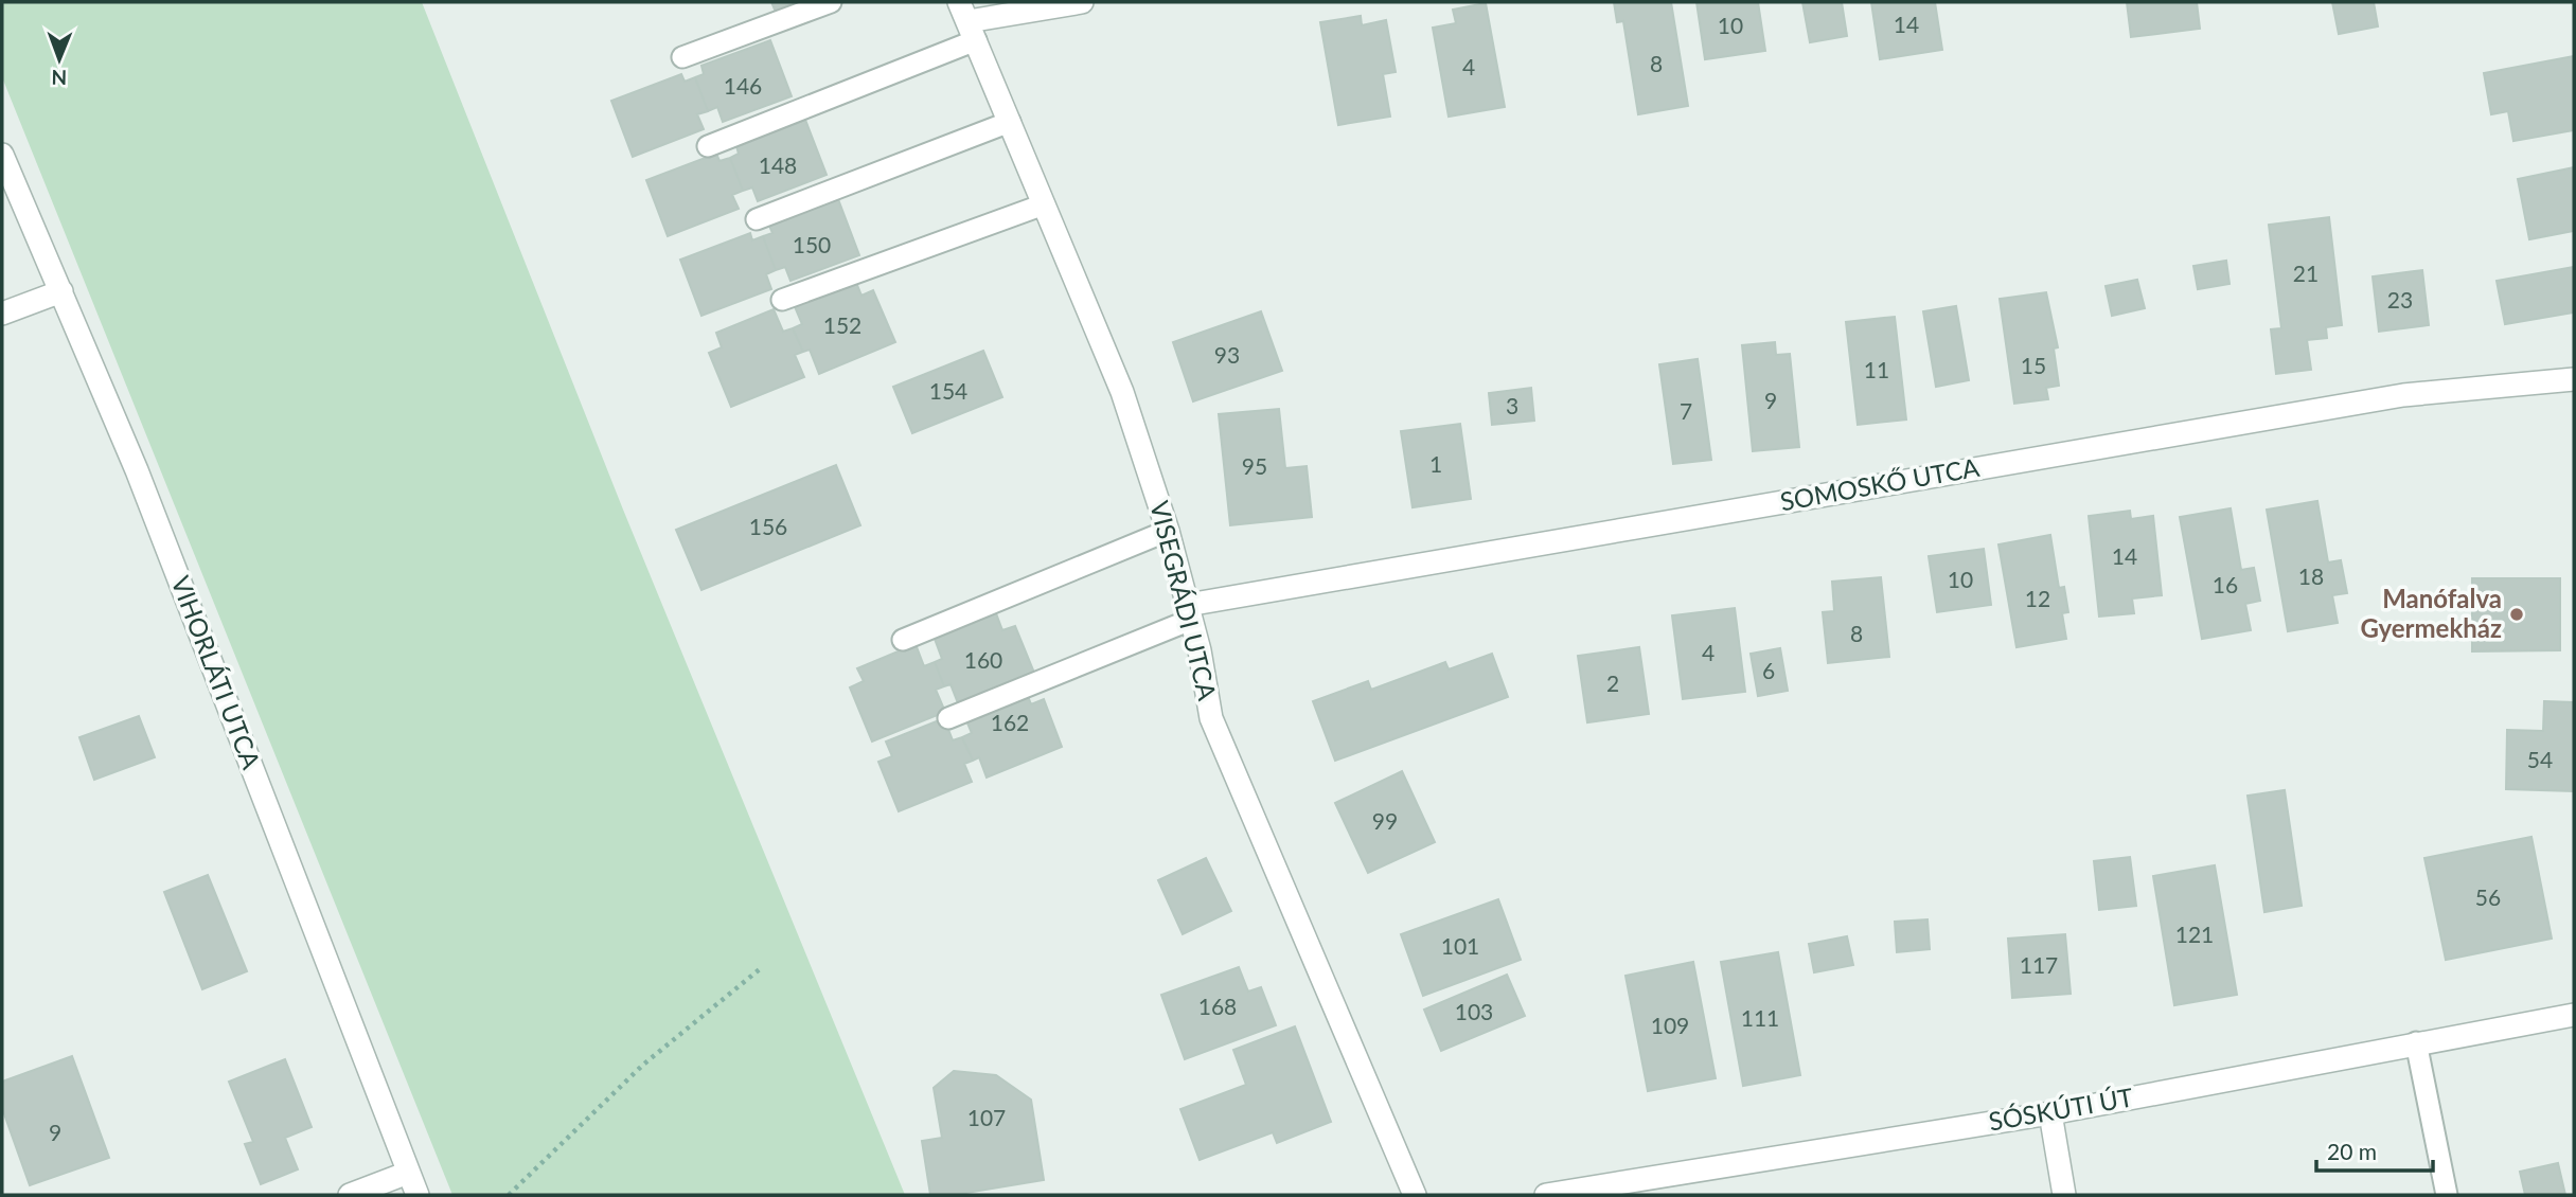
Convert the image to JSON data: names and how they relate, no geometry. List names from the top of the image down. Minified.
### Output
{"streets":{"street":["SOMOSKŐ UTCA","VISEGRÁDI UTCA","VIHORLÁTI UTCA","SÓSKÚTI ÚT"]},"crossings":[["SOMOSKŐ UTCA","VISEGRÁDI UTCA"]],"places":["Manófalva Gyermekház"],"house_numbers":["14","10","8","4","146","148","150","21","23","152","93","15","11","154","9","3","7","1","95","156","14","18","10","16","12","8","4","160","6","2","162","54","99","56","121","101","117","168","103","111","109","107","9"],"scale_bar":"20 m","north":"bottom"}
